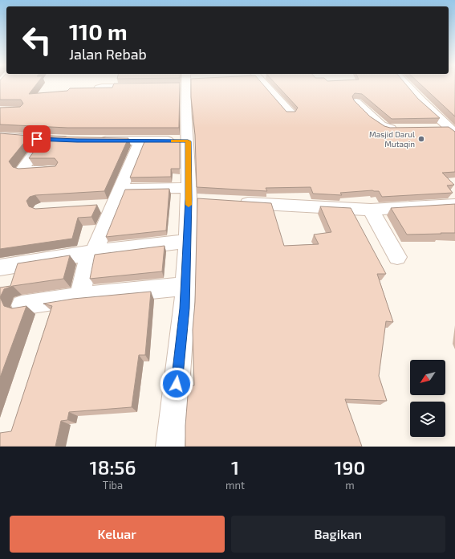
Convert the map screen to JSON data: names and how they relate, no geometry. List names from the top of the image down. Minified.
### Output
{"places":["Masjid Darul Mutaqin"],"north":"bottom left","page":{"turn":["110 m","Jalan Rebab"],"eta":["18:56","Tiba","1","mnt","190","m"],"buttons":["Keluar","Bagikan"]}}
